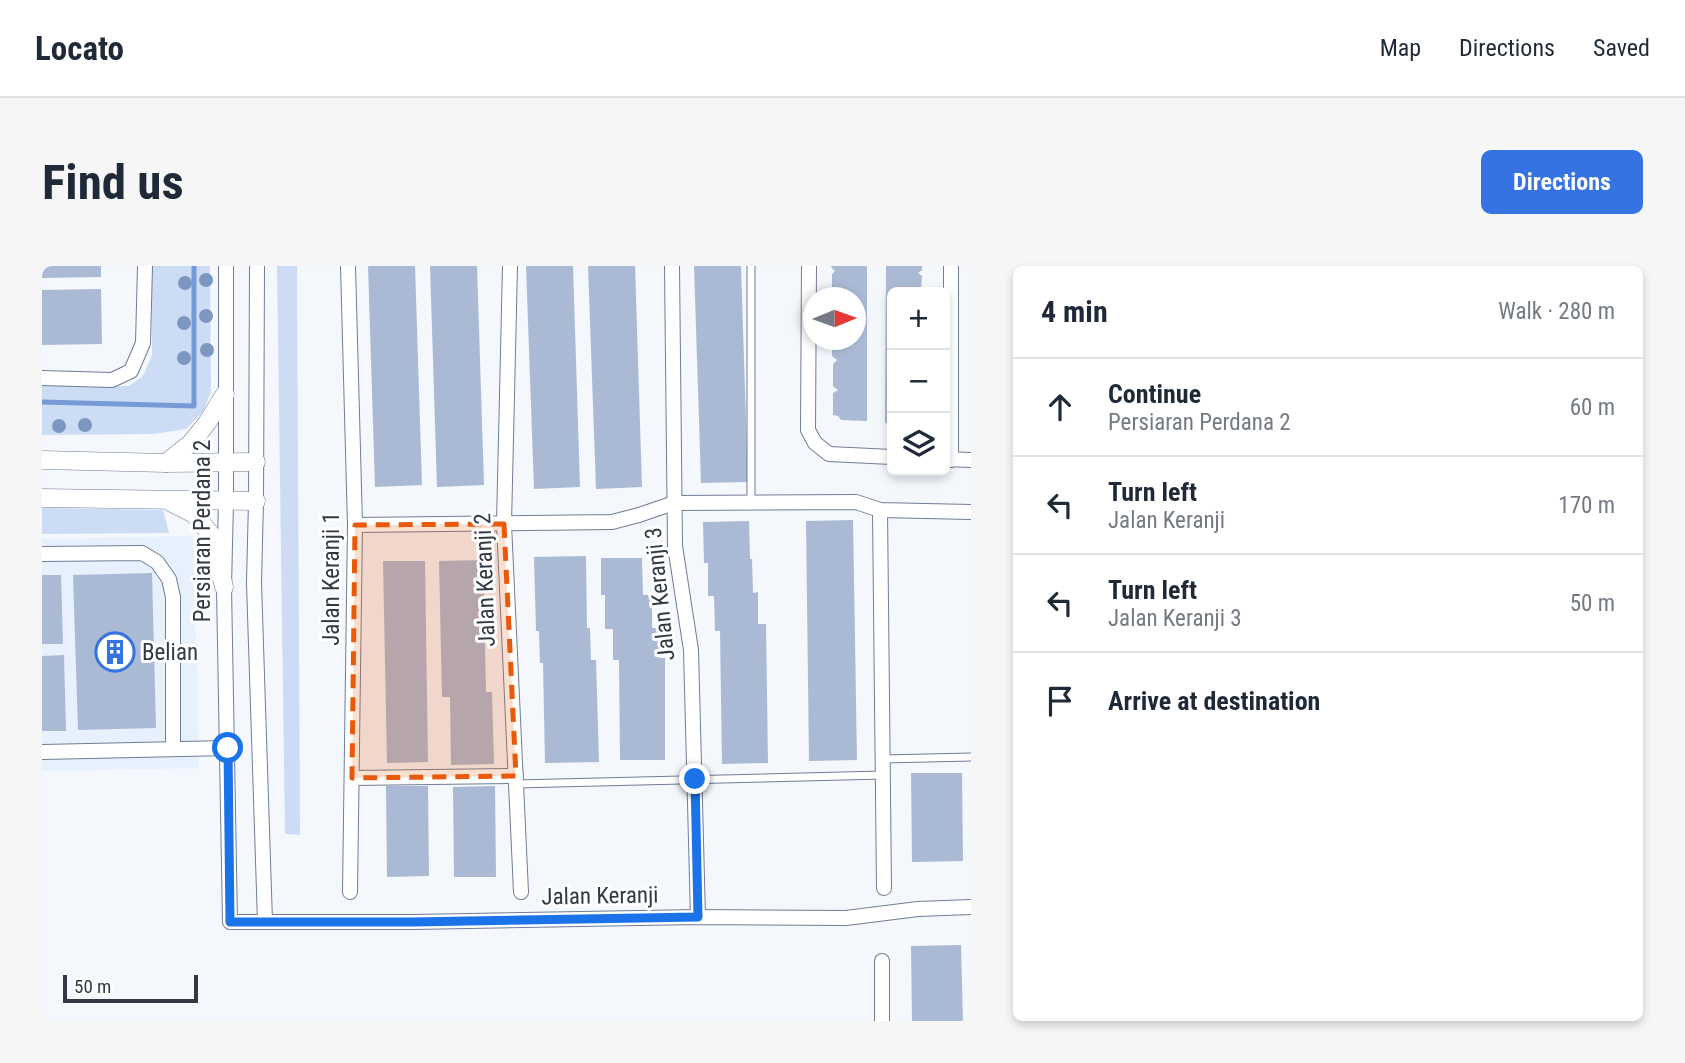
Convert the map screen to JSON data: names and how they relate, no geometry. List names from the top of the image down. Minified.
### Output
{"streets":{"street":["Persiaran Perdana 2","Jalan Keranji 1","Jalan Keranji 2","Jalan Keranji 3","Jalan Keranji"]},"crossings":[["Persiaran Perdana 2","Jalan Keranji"],["Jalan Keranji 3","Jalan Keranji"]],"places":{"building":["Belian"]},"scale_bar":"50 m","north":"right","page":{"header":"Locato","nav":["Map","Directions","Saved"],"buttons":"Directions","title":"Find us","heading":["4 min","Walk · 280 m"],"map_buttons":["+","−"],"list":[["Continue","Persiaran Perdana 2","60 m"],["Turn left","Jalan Keranji","170 m"],["Turn left","Jalan Keranji 3","50 m"],"Arrive at destination"],"scale":"50 m"}}
